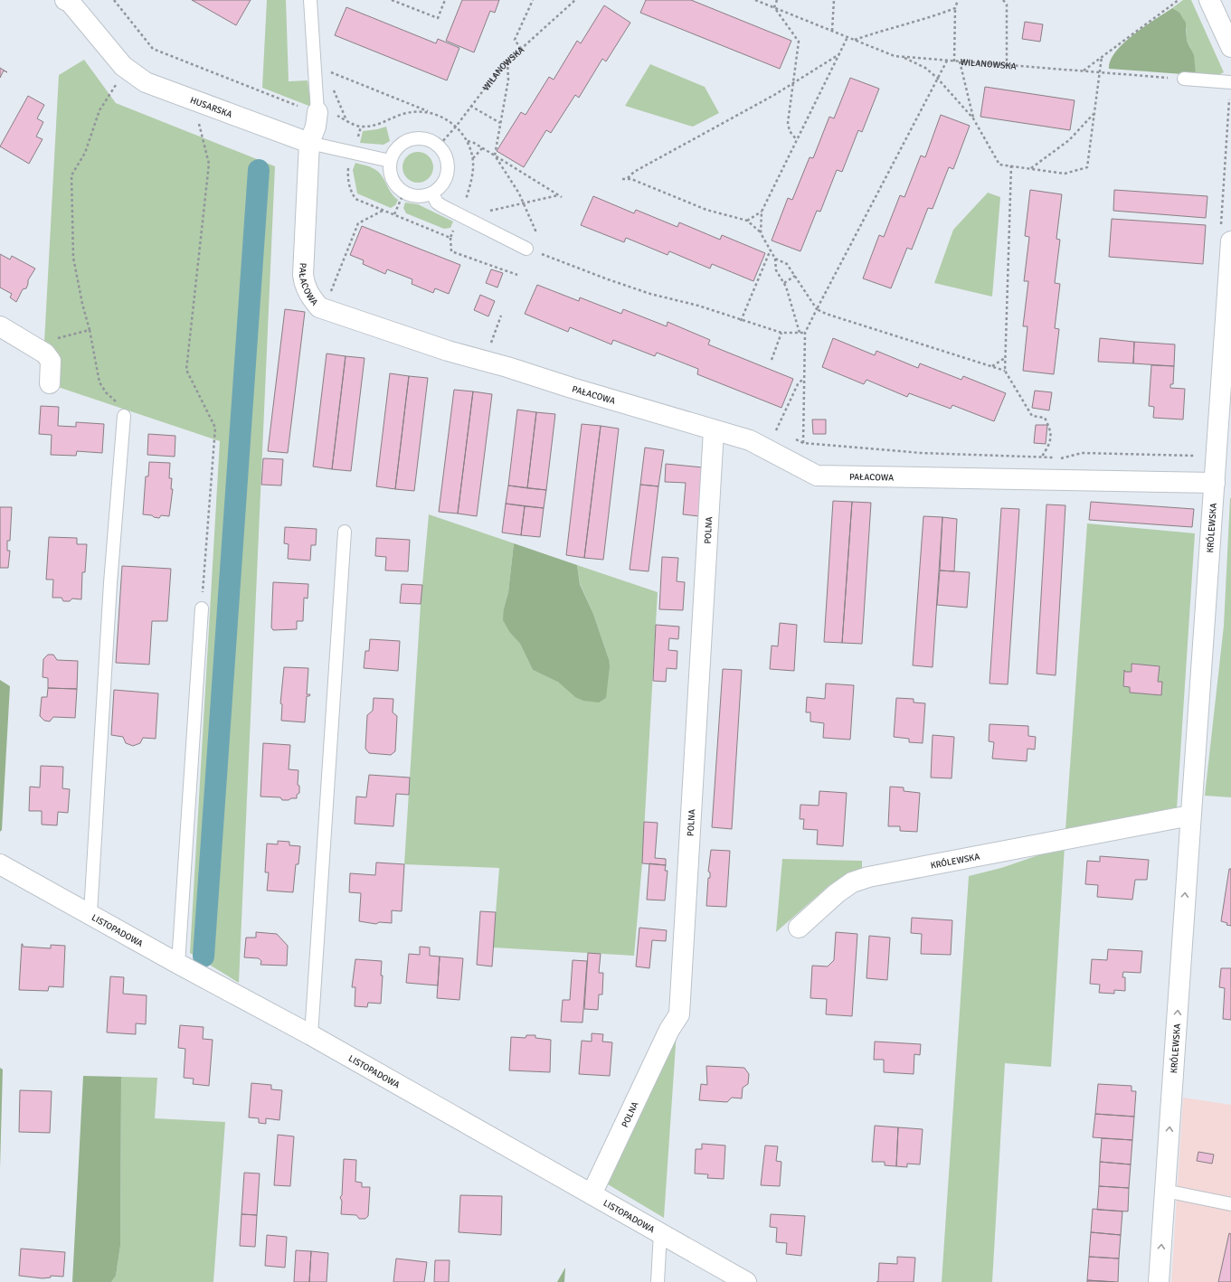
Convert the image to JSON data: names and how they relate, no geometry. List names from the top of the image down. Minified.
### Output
{"streets":{"street":["HUSARSKA","PAŁACOWA","KRÓLEWSKA","POLNA","LISTOPADOWA"],"path":["WILANOWSKA"]},"crossings":[["WILANOWSKA","HUSARSKA"],["HUSARSKA","PAŁACOWA"],["PAŁACOWA","KRÓLEWSKA"],["PAŁACOWA","POLNA"],["POLNA","LISTOPADOWA"]]}
